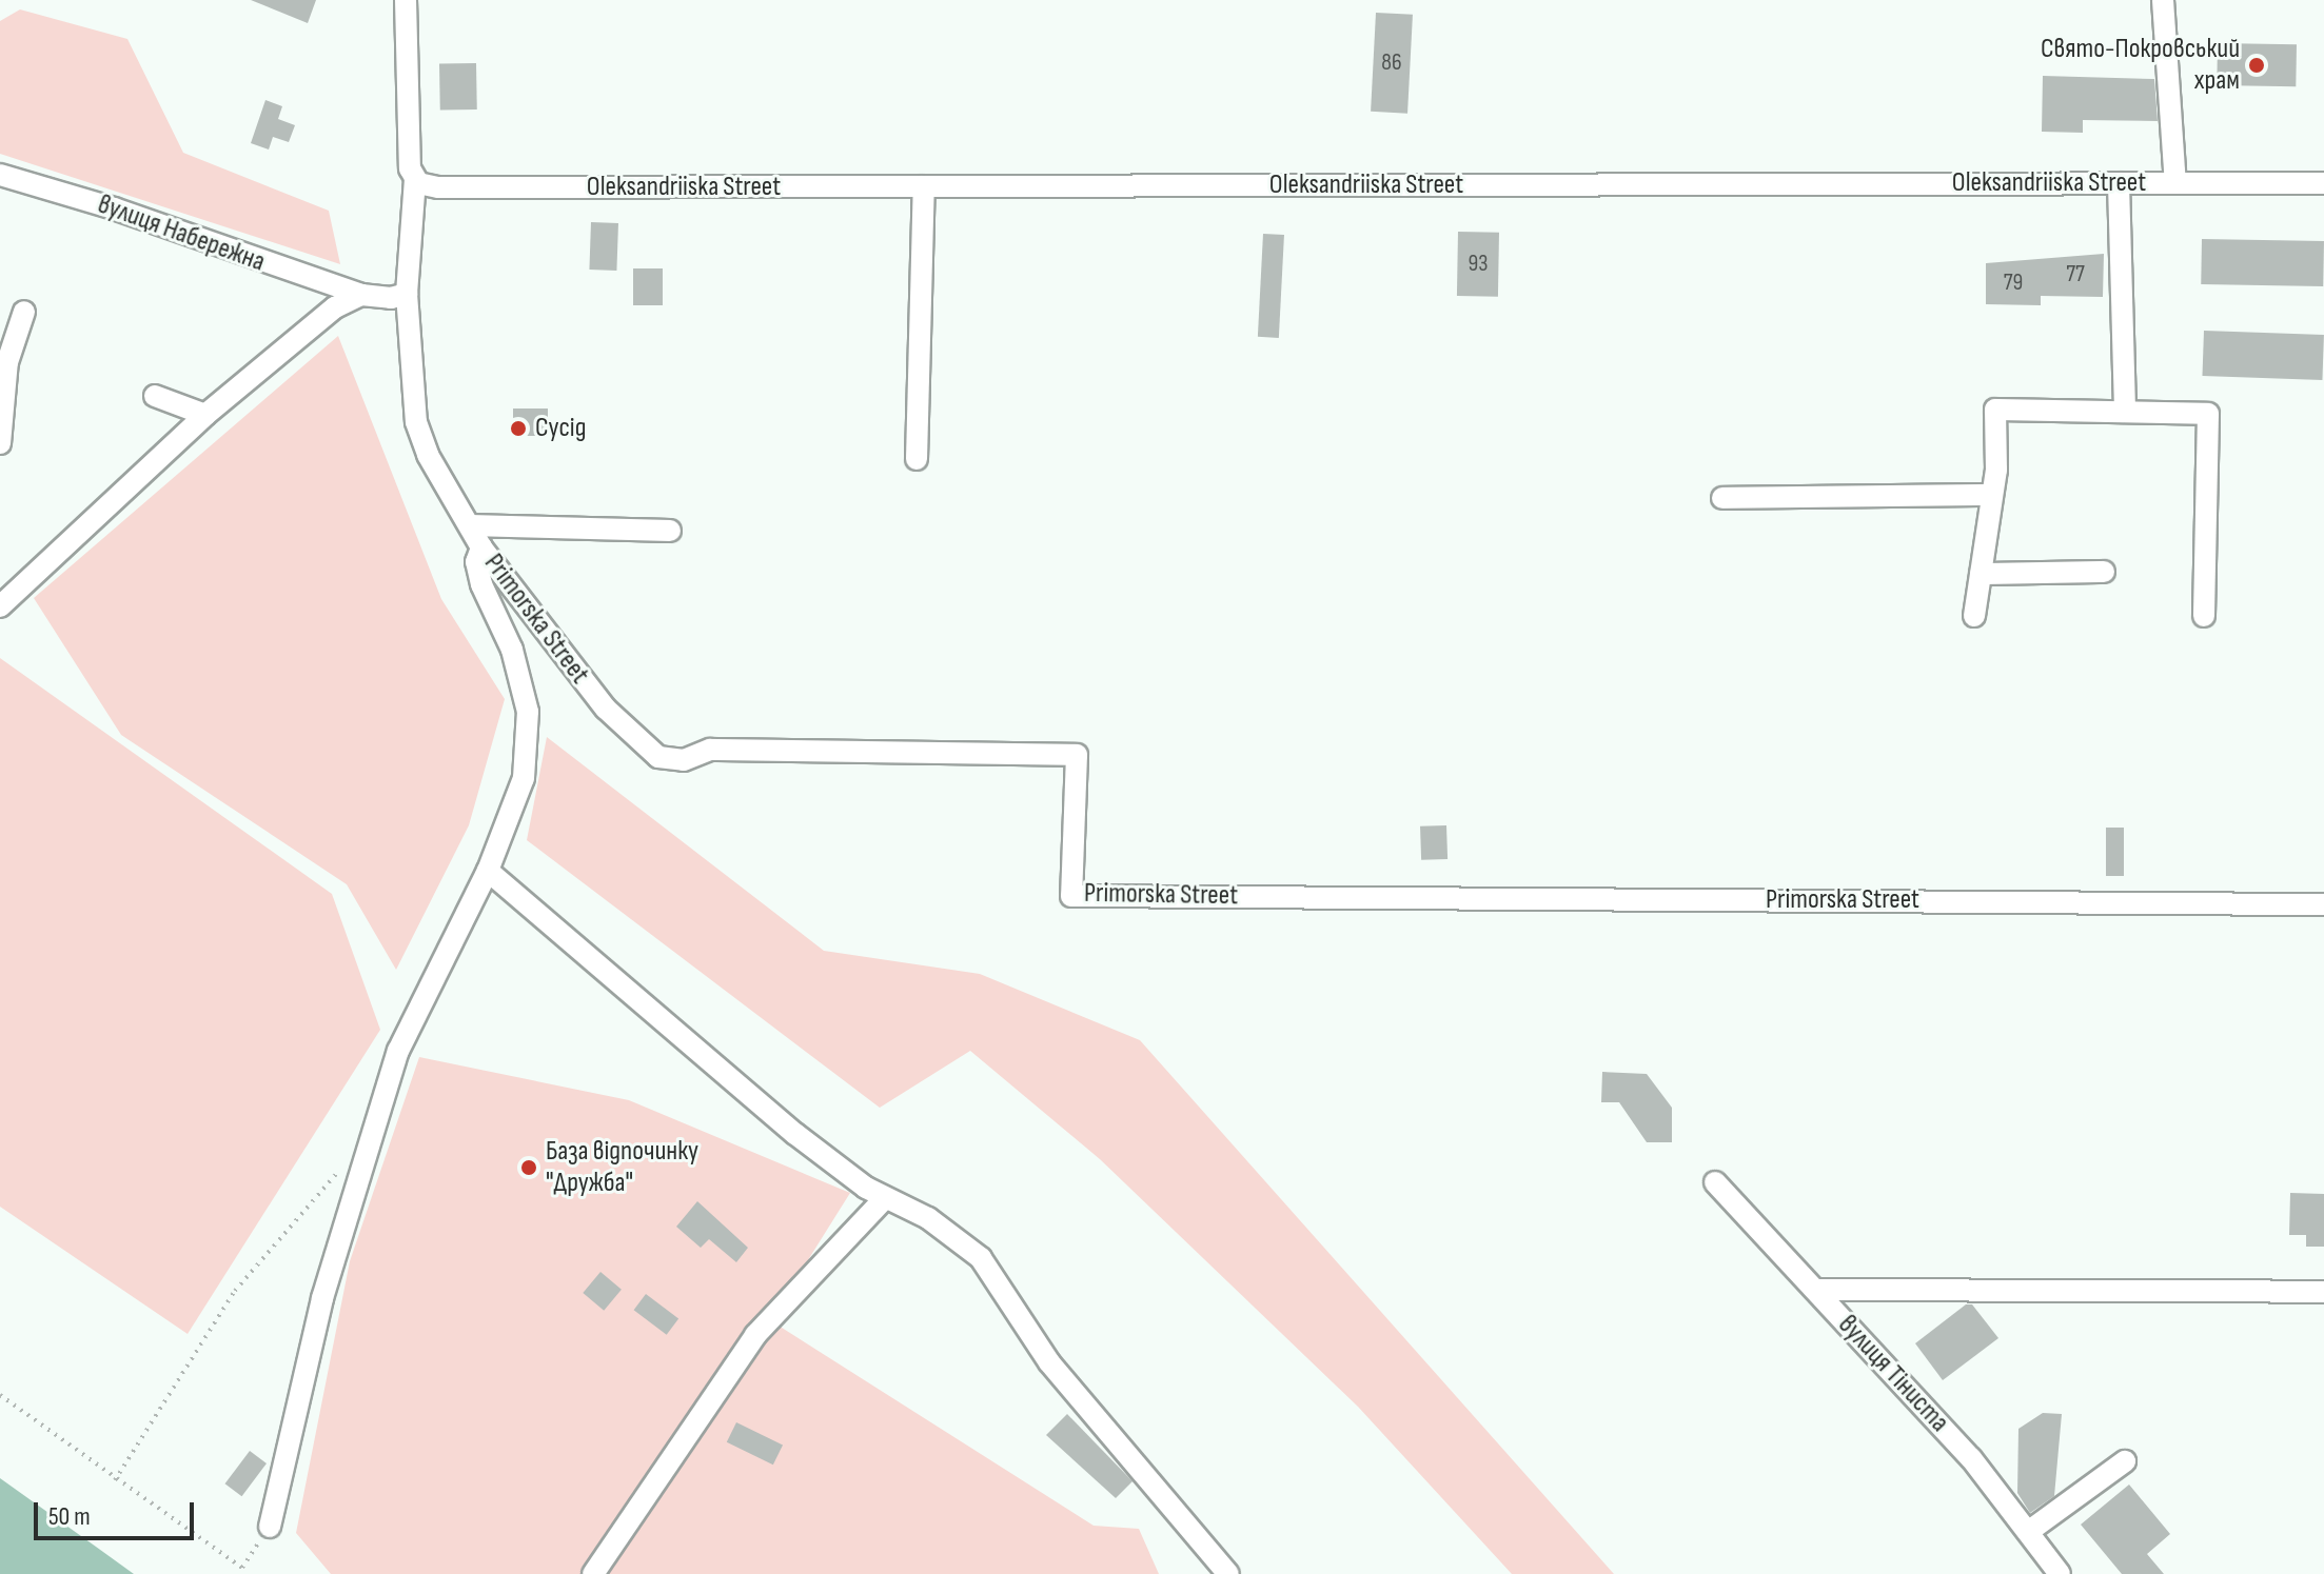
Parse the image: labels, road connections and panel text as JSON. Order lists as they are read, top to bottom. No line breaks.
{"streets":{"street":["Oleksandriiska Street","вулиця Набережна","Primorska Street","вулиця Тіниста"]},"places":["Свято-Покровський храм","Сусід","База відпочинку \"Дружба\""],"house_numbers":["86","93","77","79"],"scale_bar":"50 m"}
